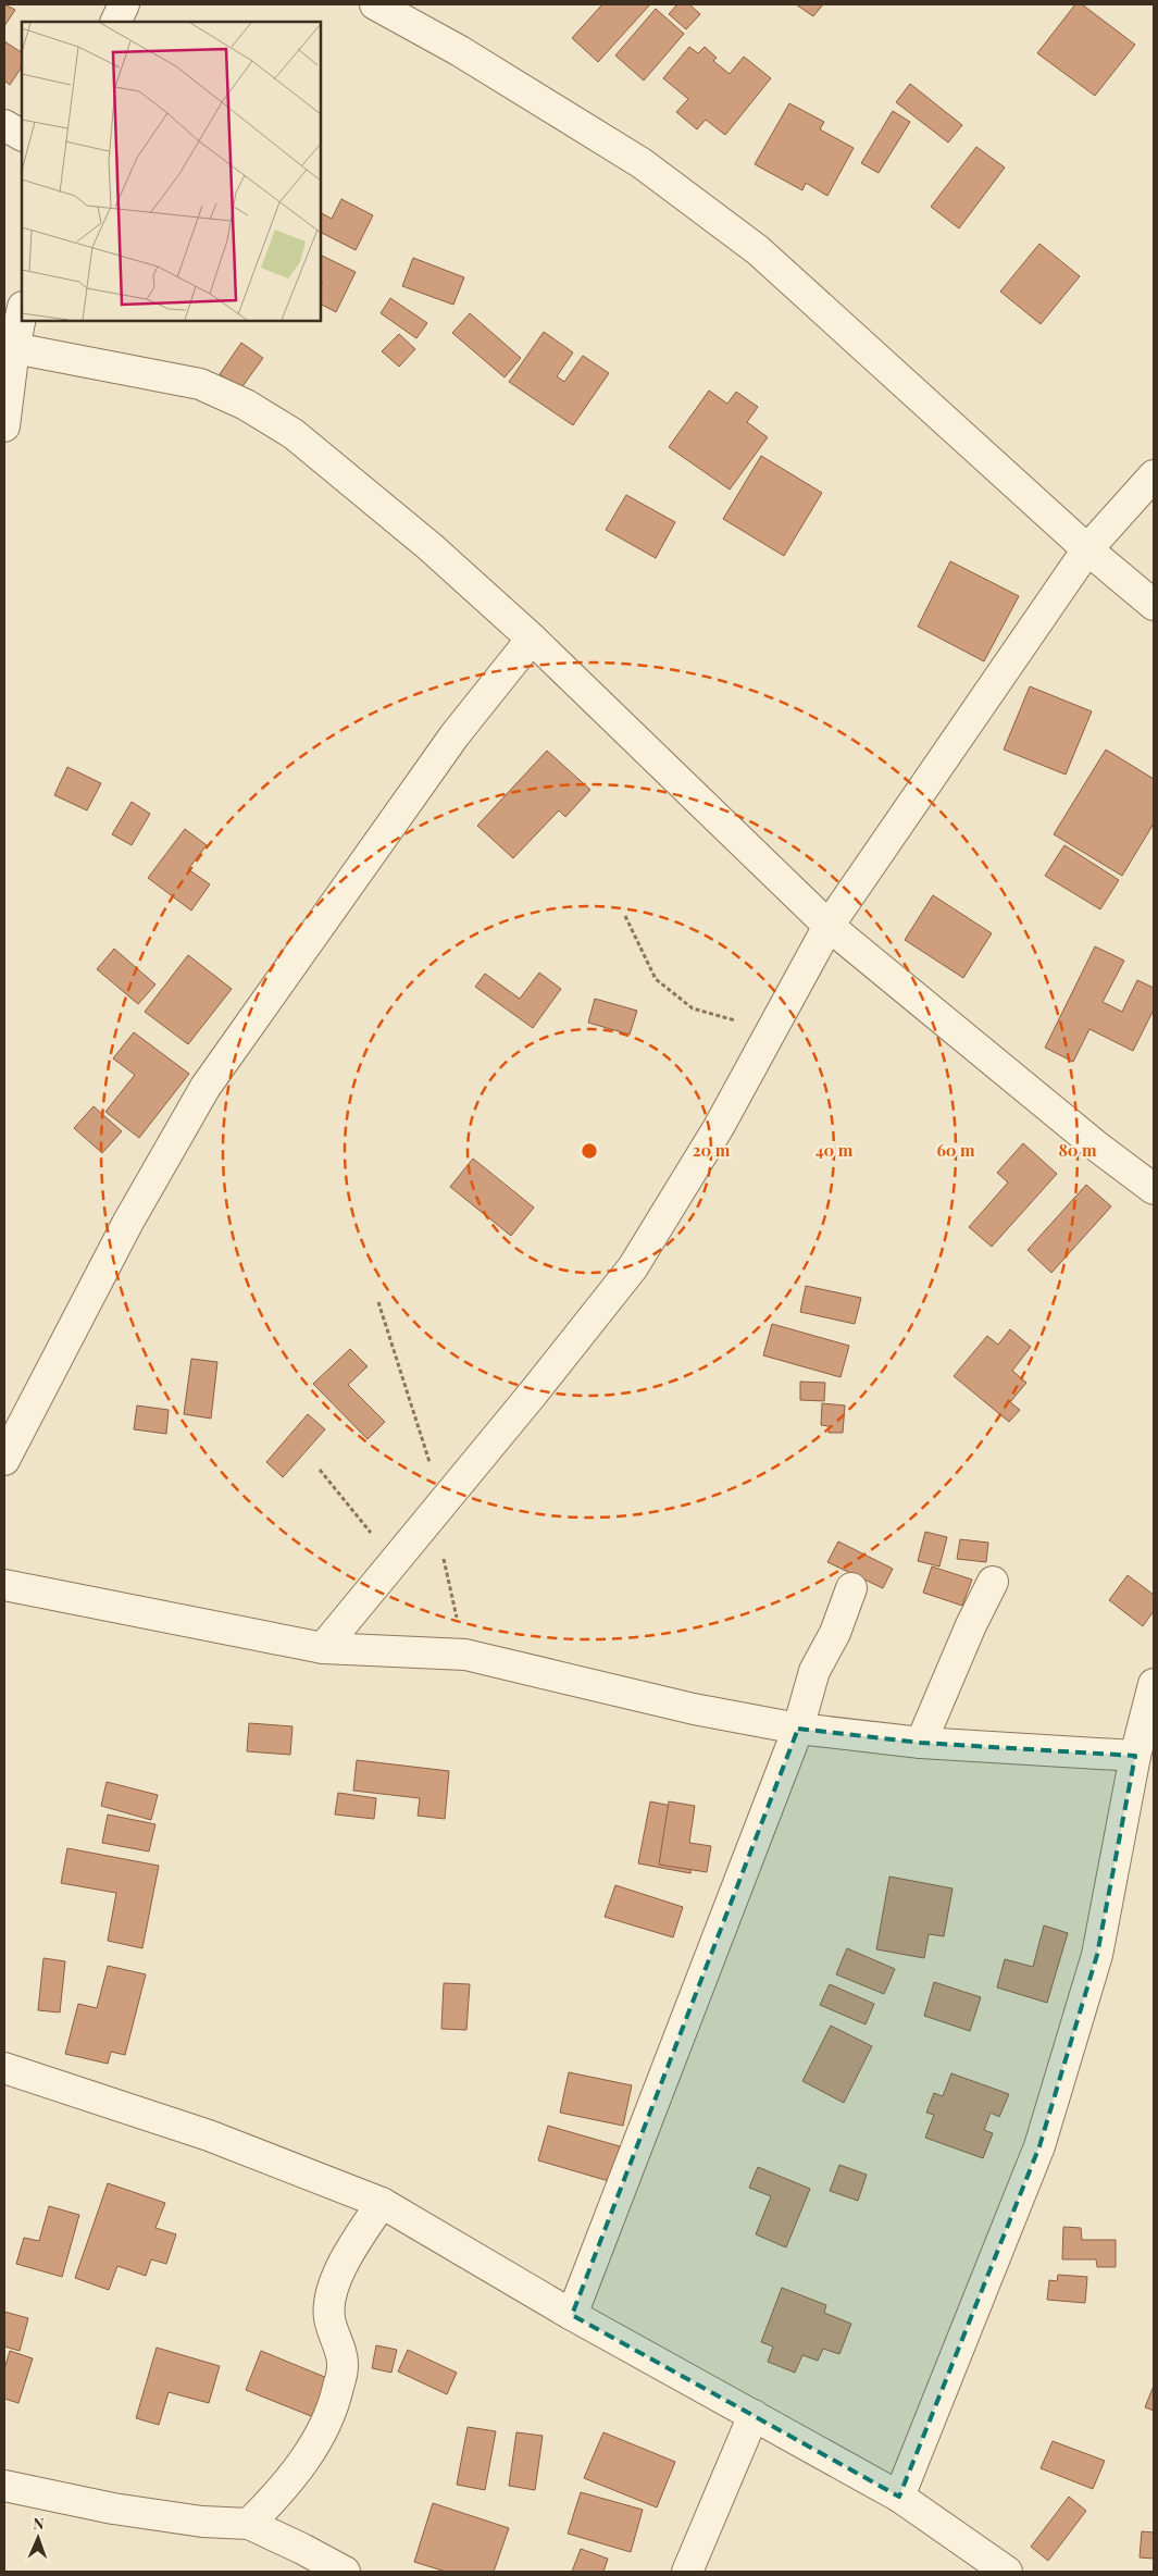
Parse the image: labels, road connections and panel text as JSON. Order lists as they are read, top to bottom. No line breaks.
{"north":"top","rings":["20 m","40 m","60 m","80 m"]}
